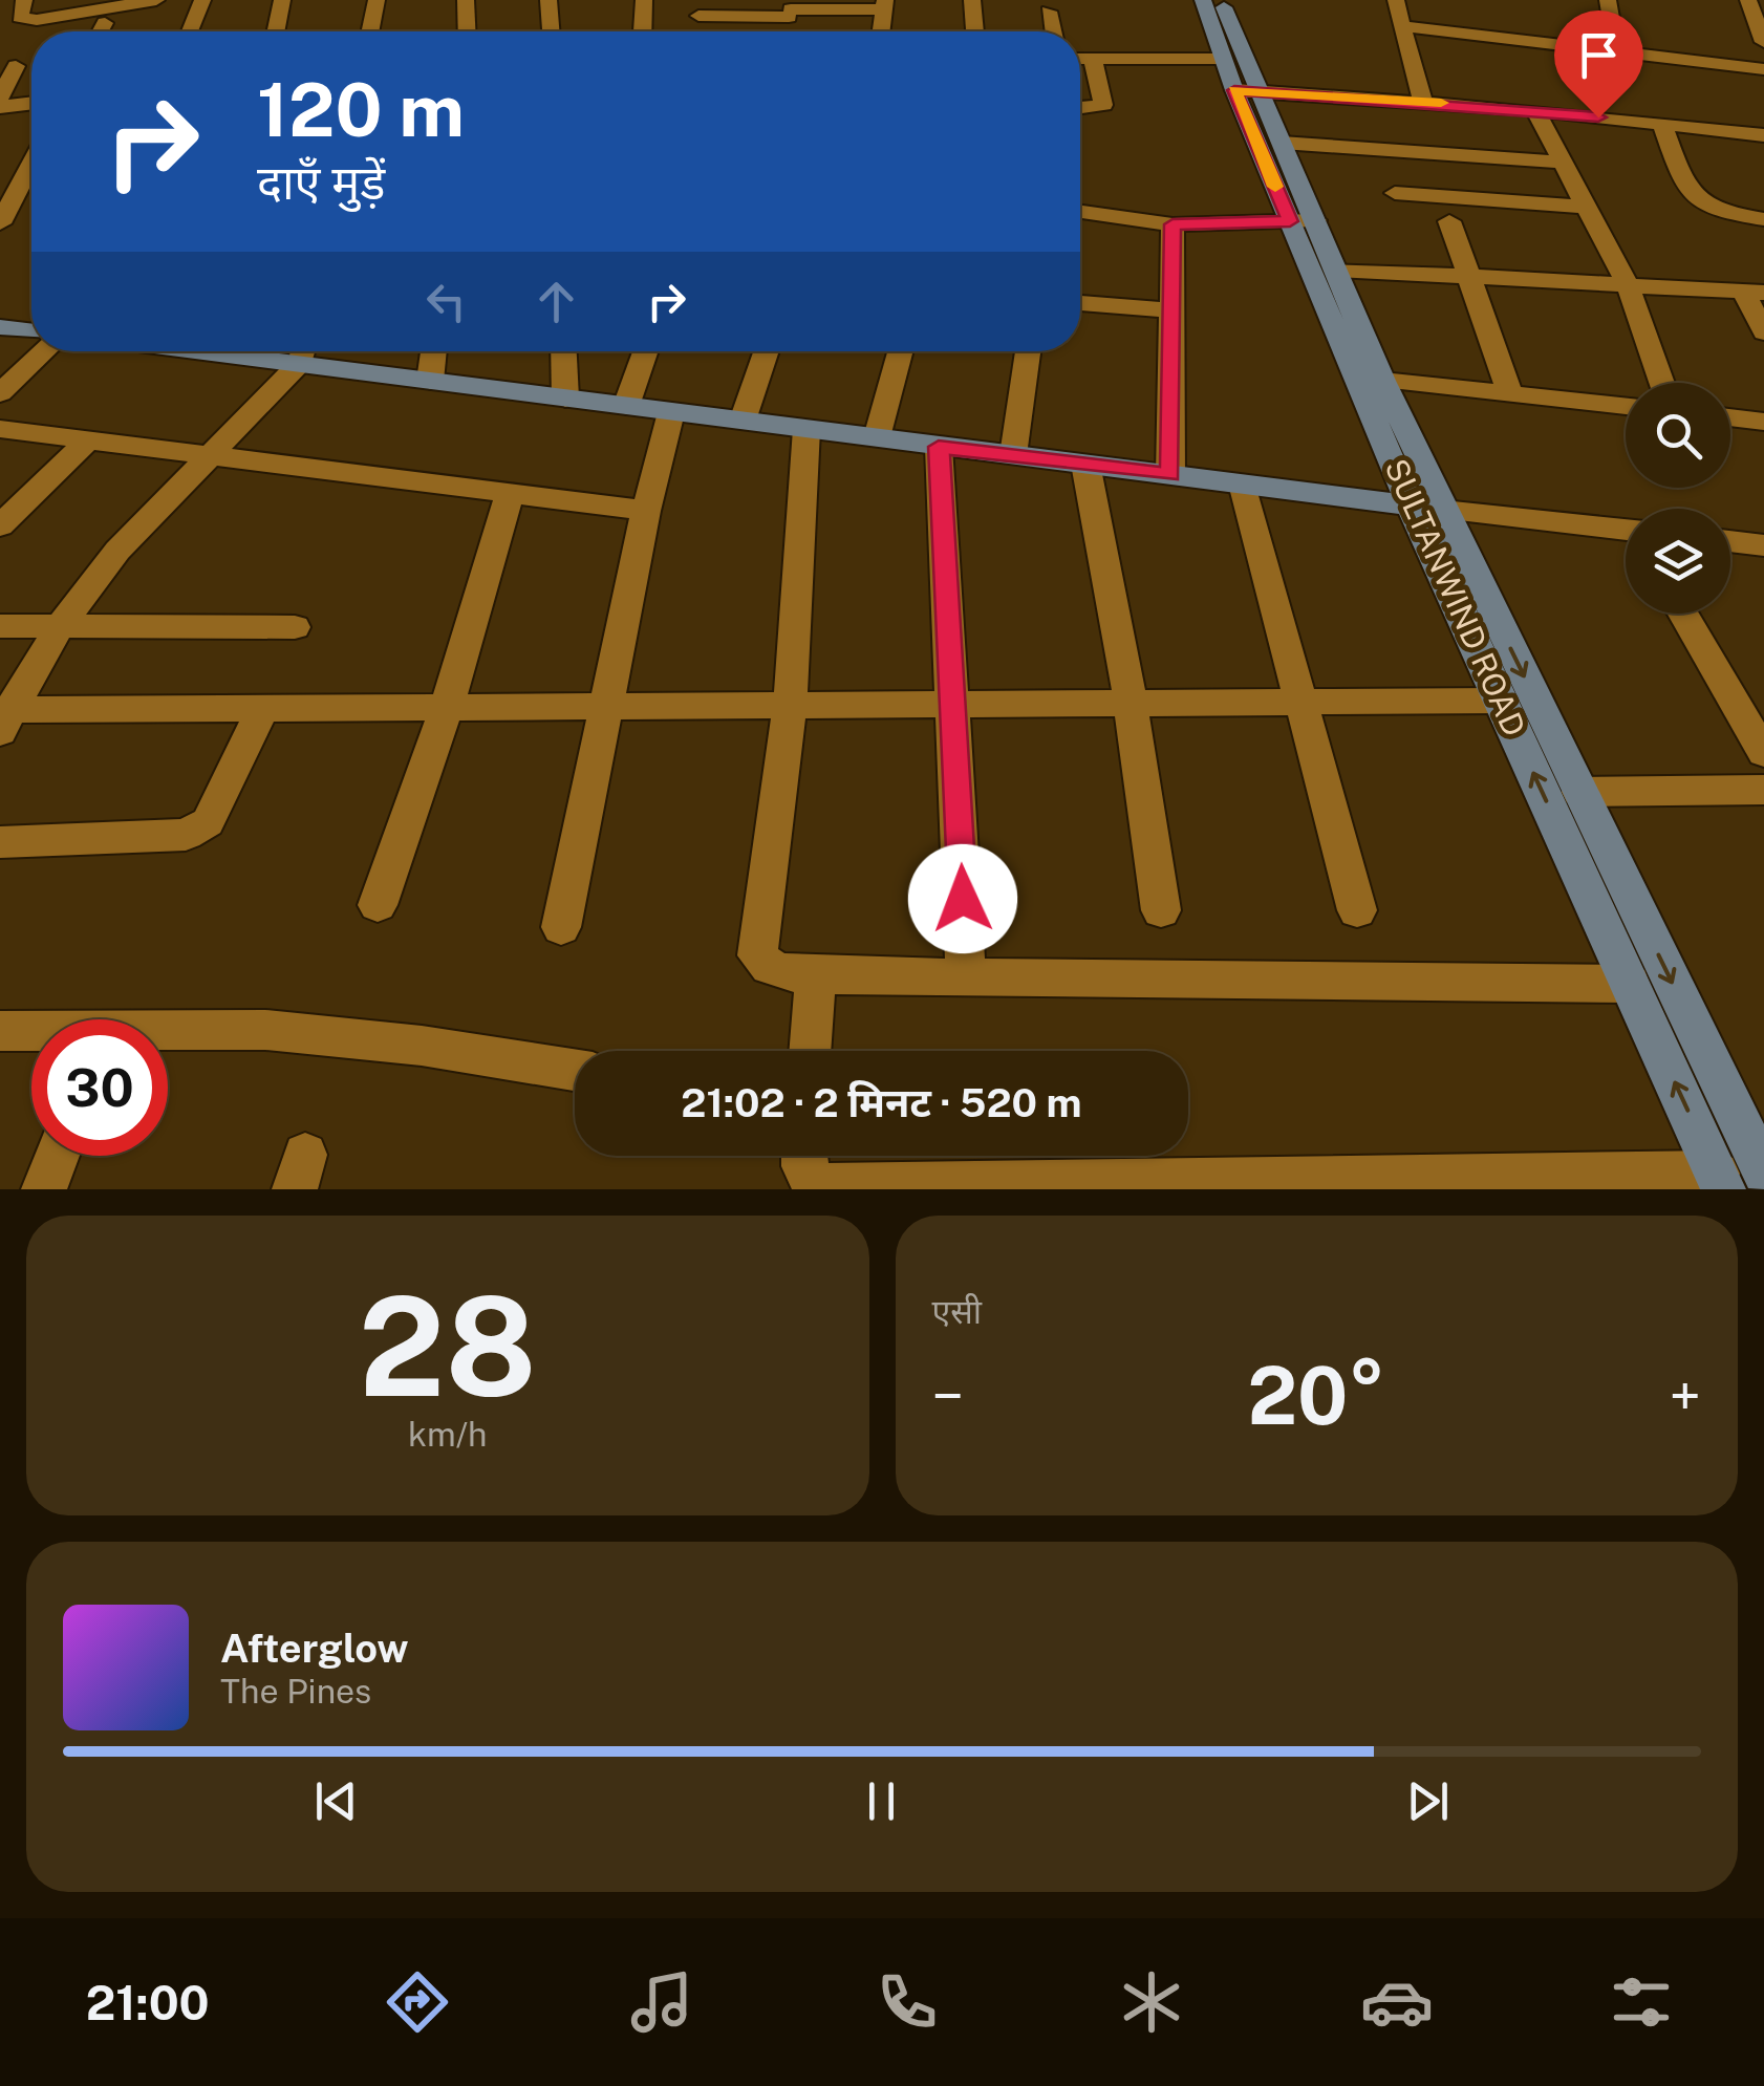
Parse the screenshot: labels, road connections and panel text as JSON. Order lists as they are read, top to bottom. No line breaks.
{"streets":{"main road":["SULTANWIND ROAD"]},"page":{"turn":["120 m","दाएँ मुड़ें"],"limit":"30","trip":"21:02 · 2 मिनट · 520 m","tile":[["28","km/h"],"एसी"],"heat":["−","20°","+"],"song":["Afterglow","The Pines"],"tabs":"21:00"}}
